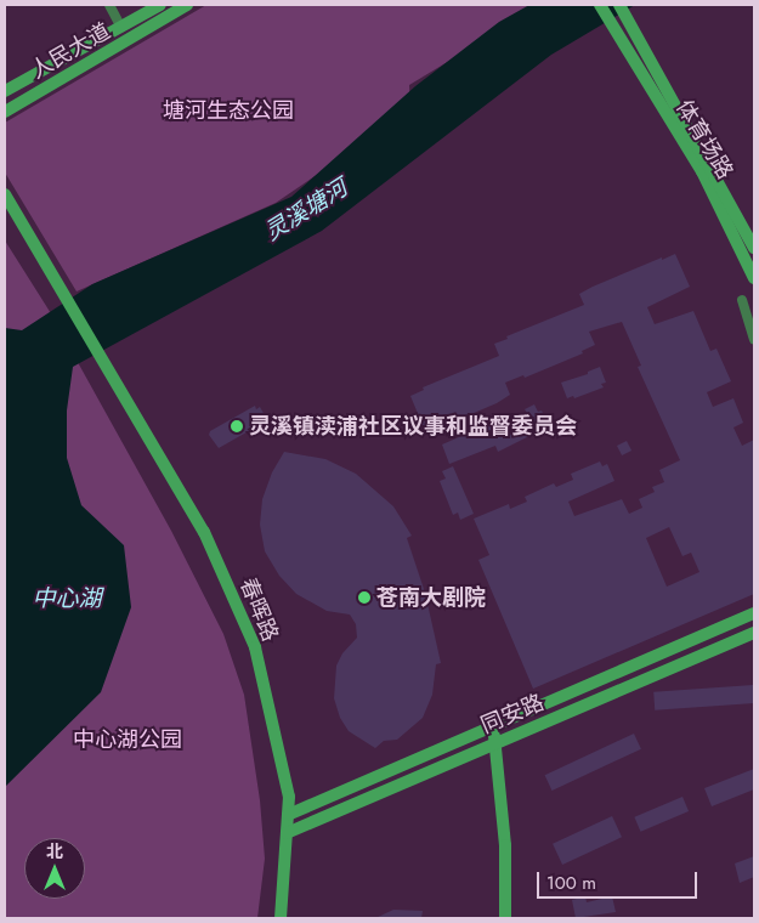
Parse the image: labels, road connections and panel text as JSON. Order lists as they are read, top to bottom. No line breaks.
{"streets":{"street":["人民大道","体育场路","春晖路","同安路"]},"crossings":[["春晖路","同安路"]],"water":["灵溪塘河","中心湖"],"parks":["塘河生态公园","中心湖公园"],"places":["灵溪镇渎浦社区议事和监督委员会","苍南大剧院"],"scale_bar":"100 m","north":"top"}
